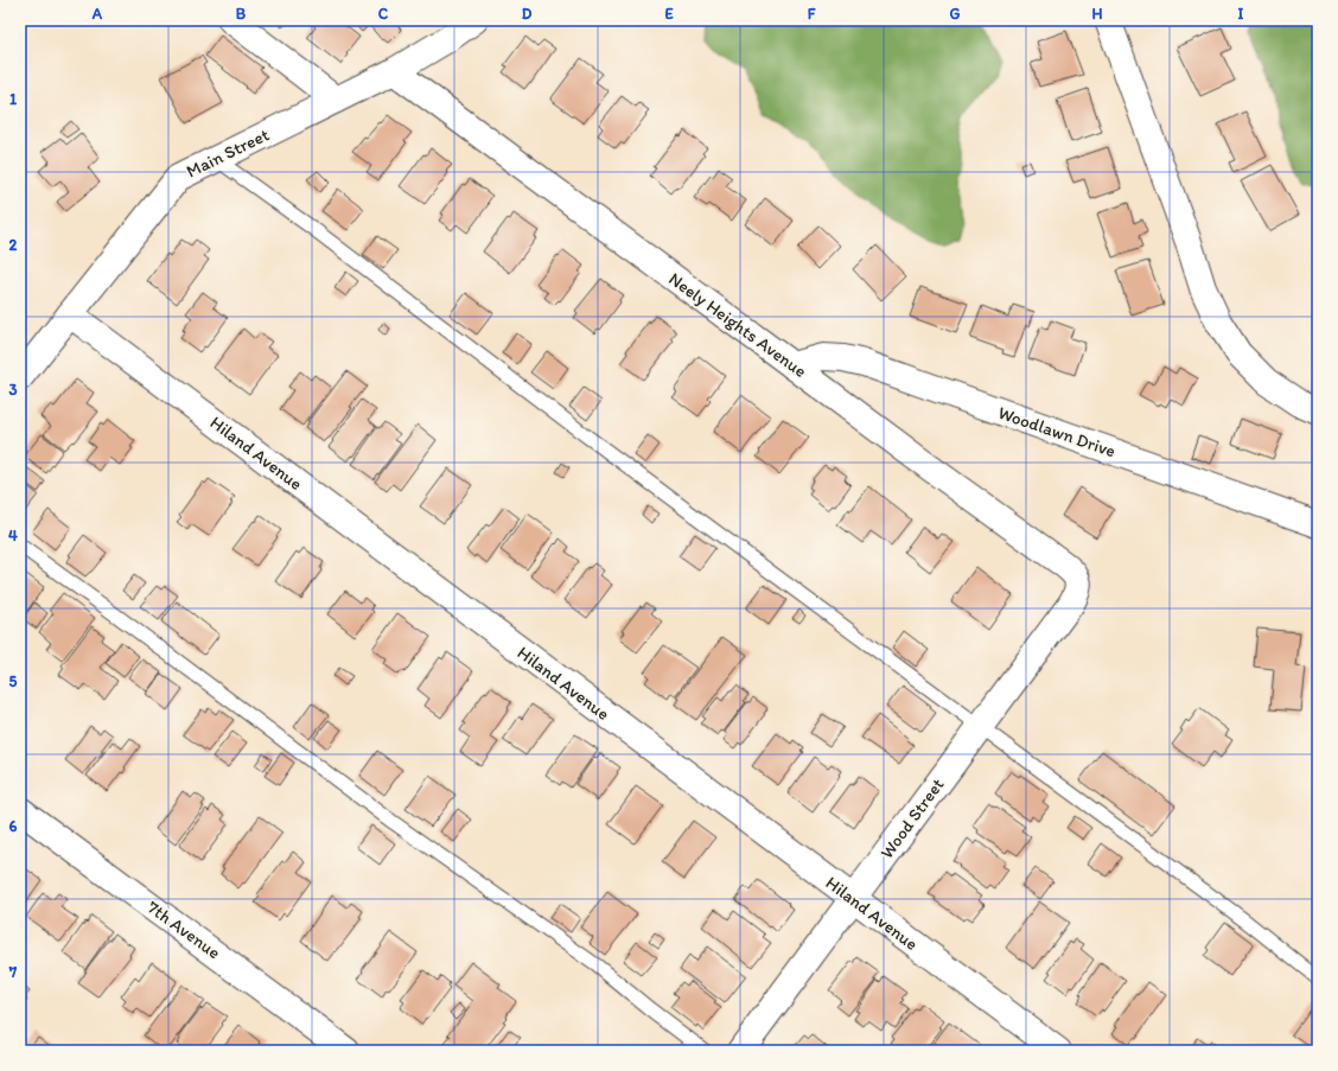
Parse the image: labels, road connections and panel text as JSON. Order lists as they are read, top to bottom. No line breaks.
{"streets":{"street":["Main Street","Neely Heights Avenue","Woodlawn Drive","Hiland Avenue","Wood Street","7th Avenue"]},"crossings":[["Main Street","Neely Heights Avenue"],["Main Street","Hiland Avenue"],["Neely Heights Avenue","Woodlawn Drive"],["Neely Heights Avenue","Wood Street"],["Hiland Avenue","Wood Street"]],"grid":{"columns":["A","B","C","D","E","F","G","H","I"],"rows":["1","2","3","4","5","6","7"]}}
